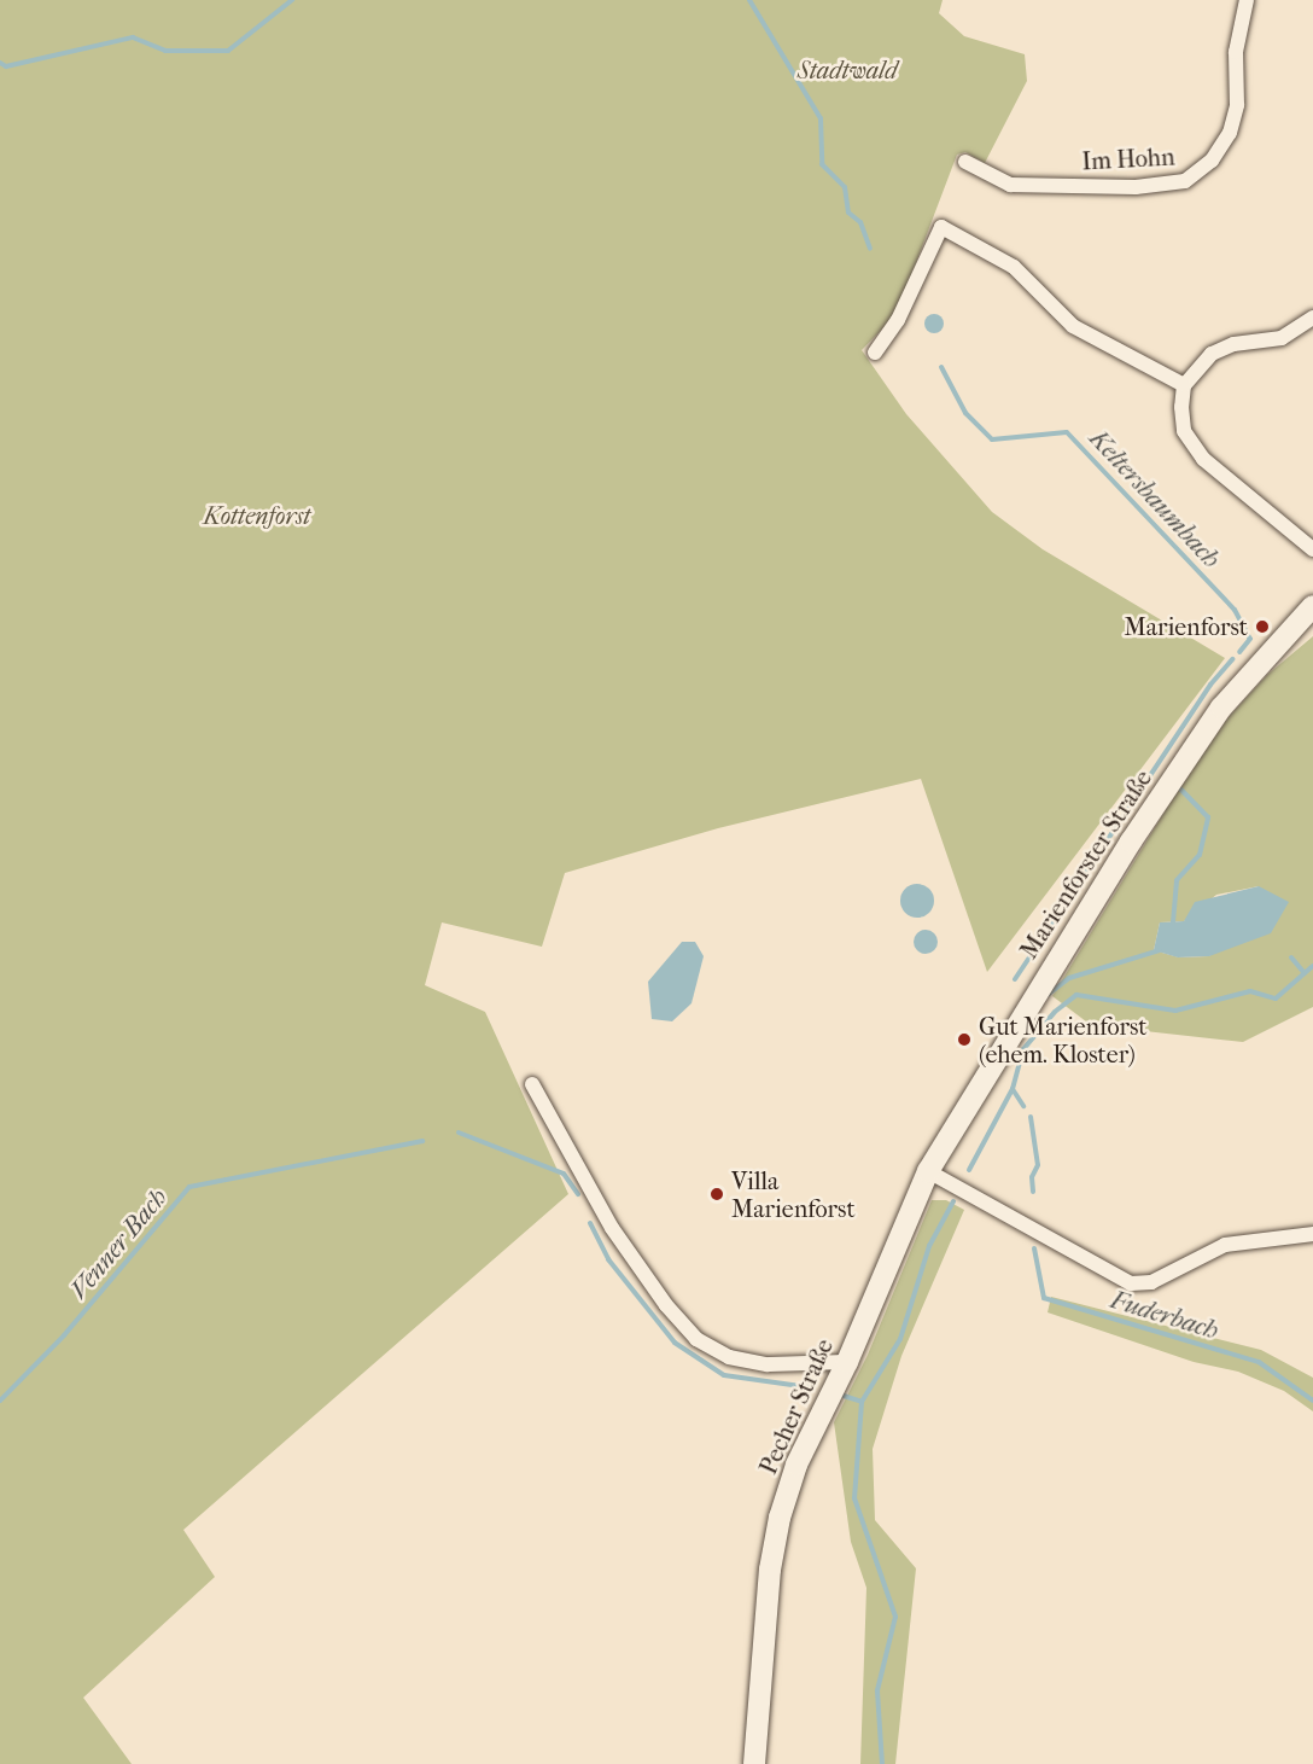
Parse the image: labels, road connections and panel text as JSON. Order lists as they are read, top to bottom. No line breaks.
{"streets":{"main road":["Marienforster Straße","Pecher Straße"],"street":["Im Hohn"]},"crossings":[["Marienforster Straße","Pecher Straße"]],"water":["Keltersbaumbach","Venner Bach","Fuderbach"],"parks":["Stadtwald","Kottenforst"],"places":["Marienforst","Gut Marienforst (ehem. Kloster)","Villa Marienforst"]}
